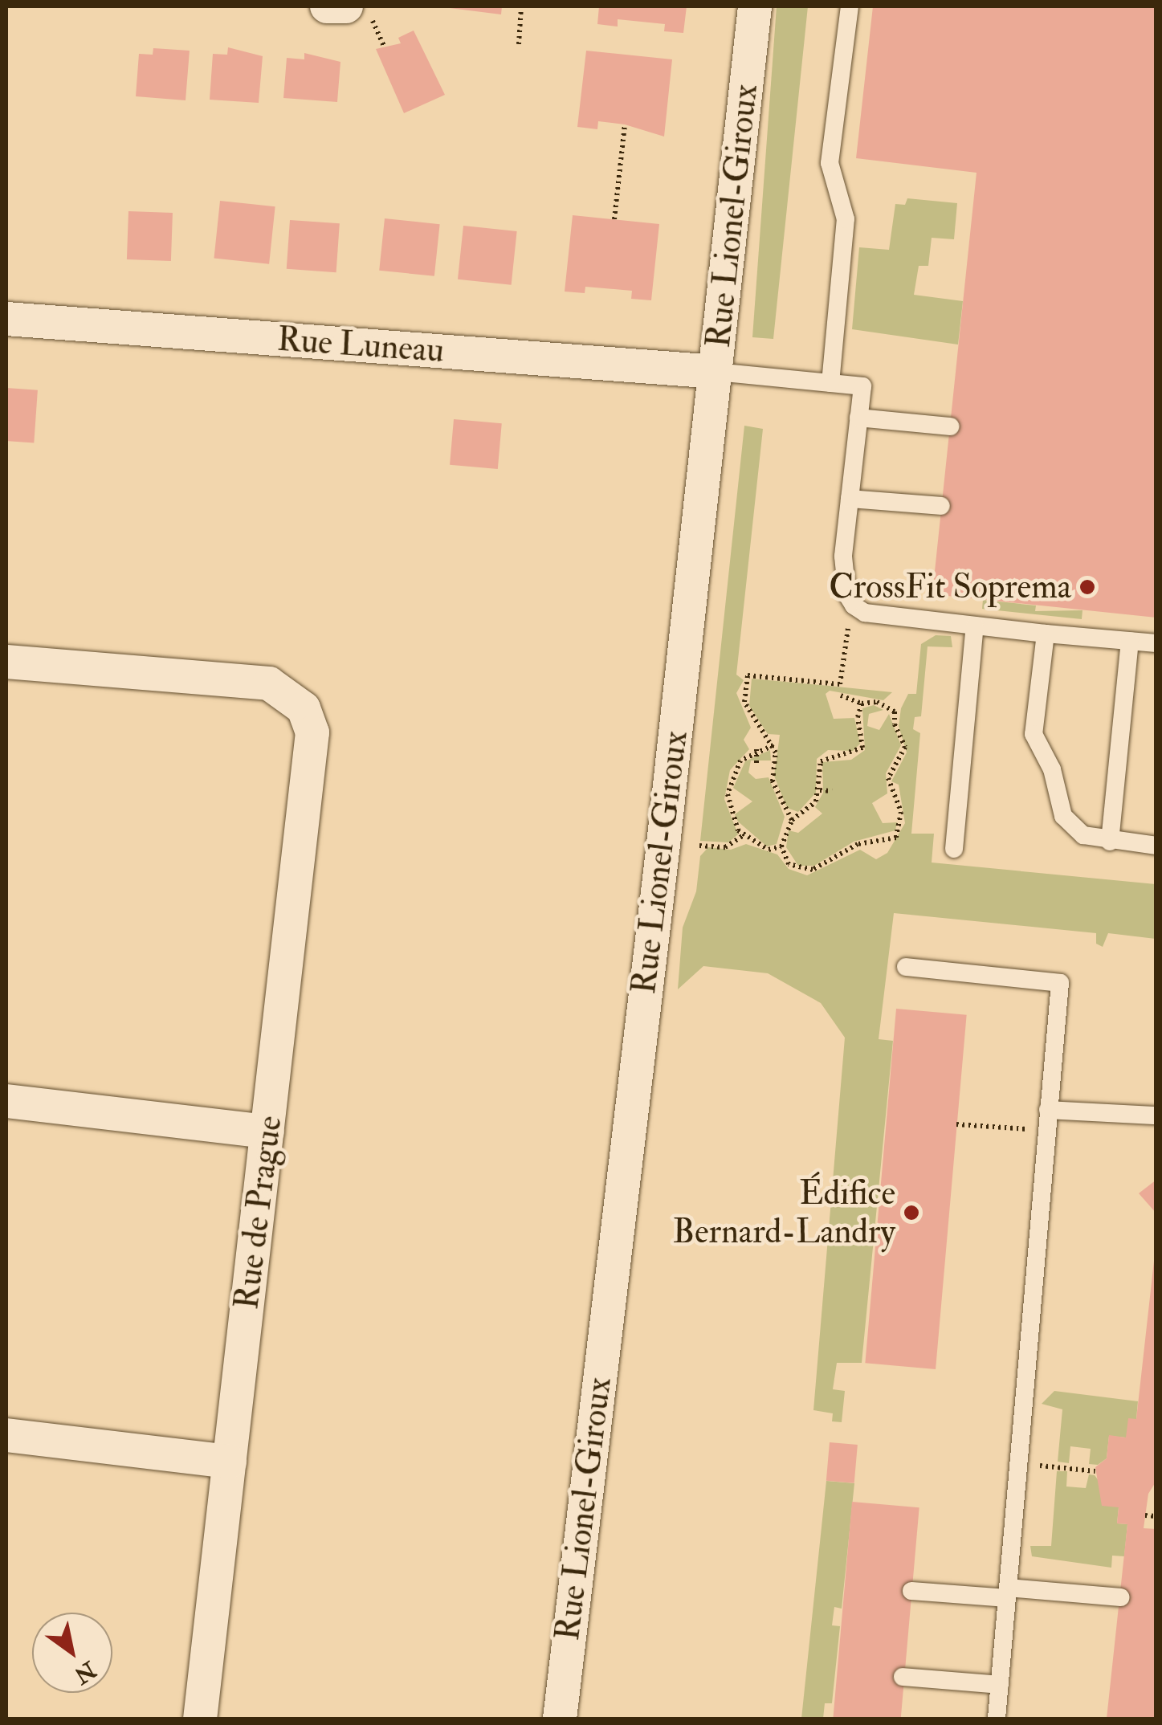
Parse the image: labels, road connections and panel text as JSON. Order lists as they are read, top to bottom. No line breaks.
{"streets":{"street":["Rue Lionel-Giroux","Rue Luneau","Rue de Prague"]},"crossings":[["Rue Lionel-Giroux","Rue Luneau"]],"places":["CrossFit Soprema","Édifice Bernard-Landry"],"north":"bottom right"}
